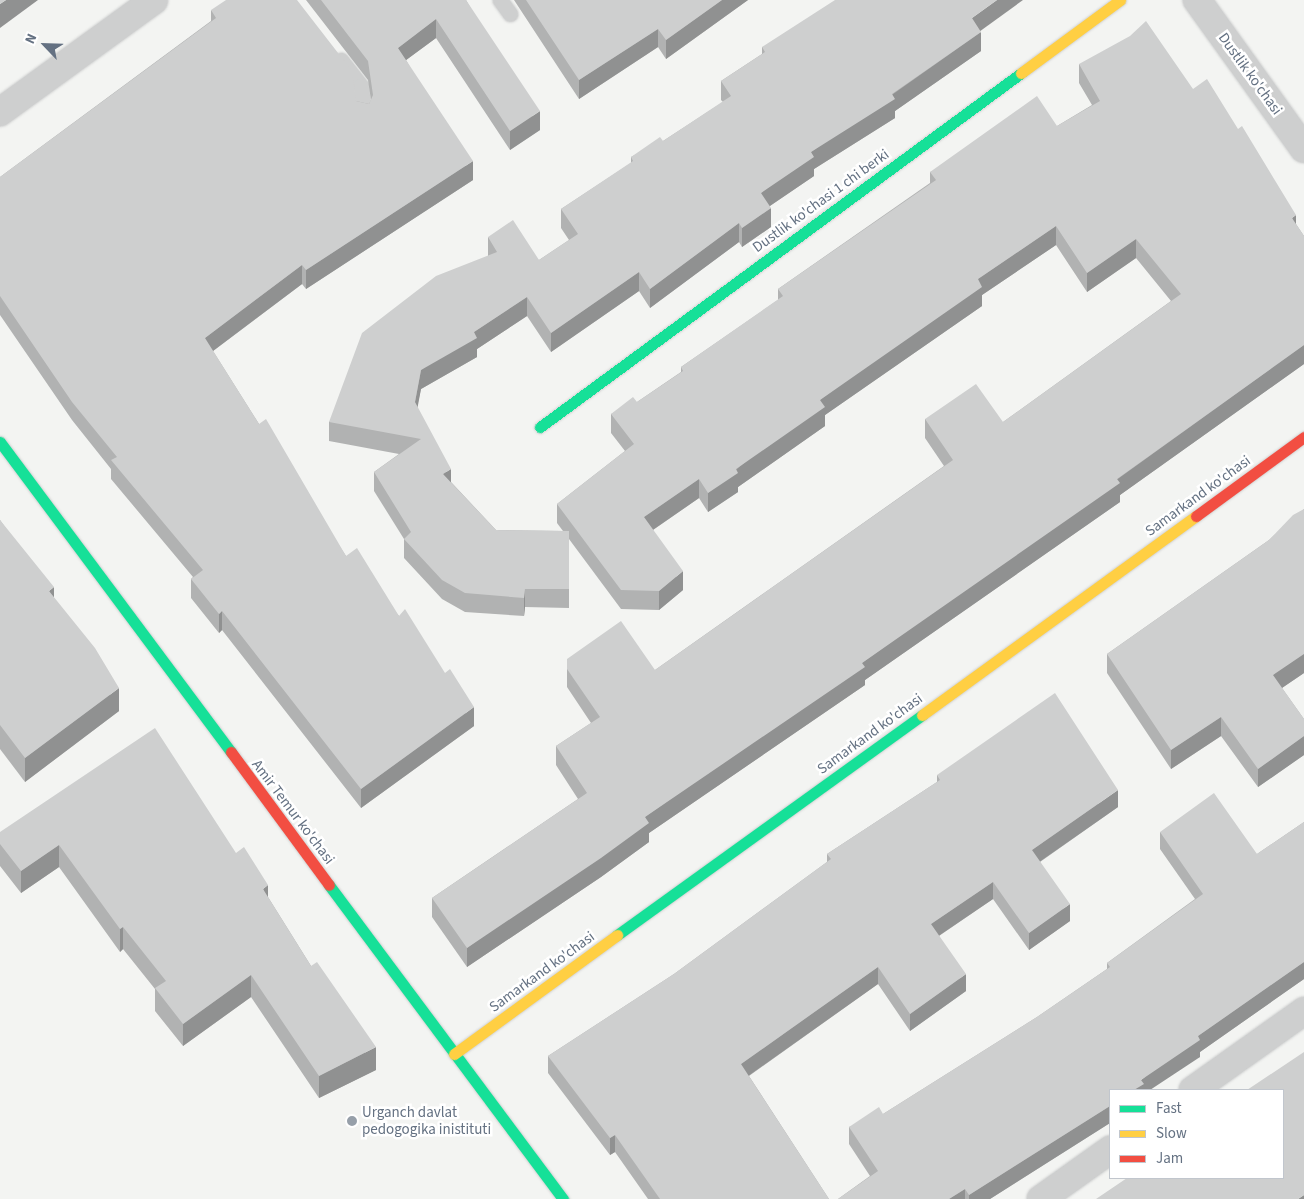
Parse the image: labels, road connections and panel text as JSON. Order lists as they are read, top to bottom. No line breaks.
{"streets":{"street":["Dustlik ko'chasi","Dustlik ko'chasi 1 chi berki","Samarkand ko'chasi","Amir Temur ko'chasi"]},"crossings":[["Samarkand ko'chasi","Amir Temur ko'chasi"]],"places":["Urganch davlat pedogogika inistituti"],"legend":["Fast","Slow","Jam"],"north":"top left"}
